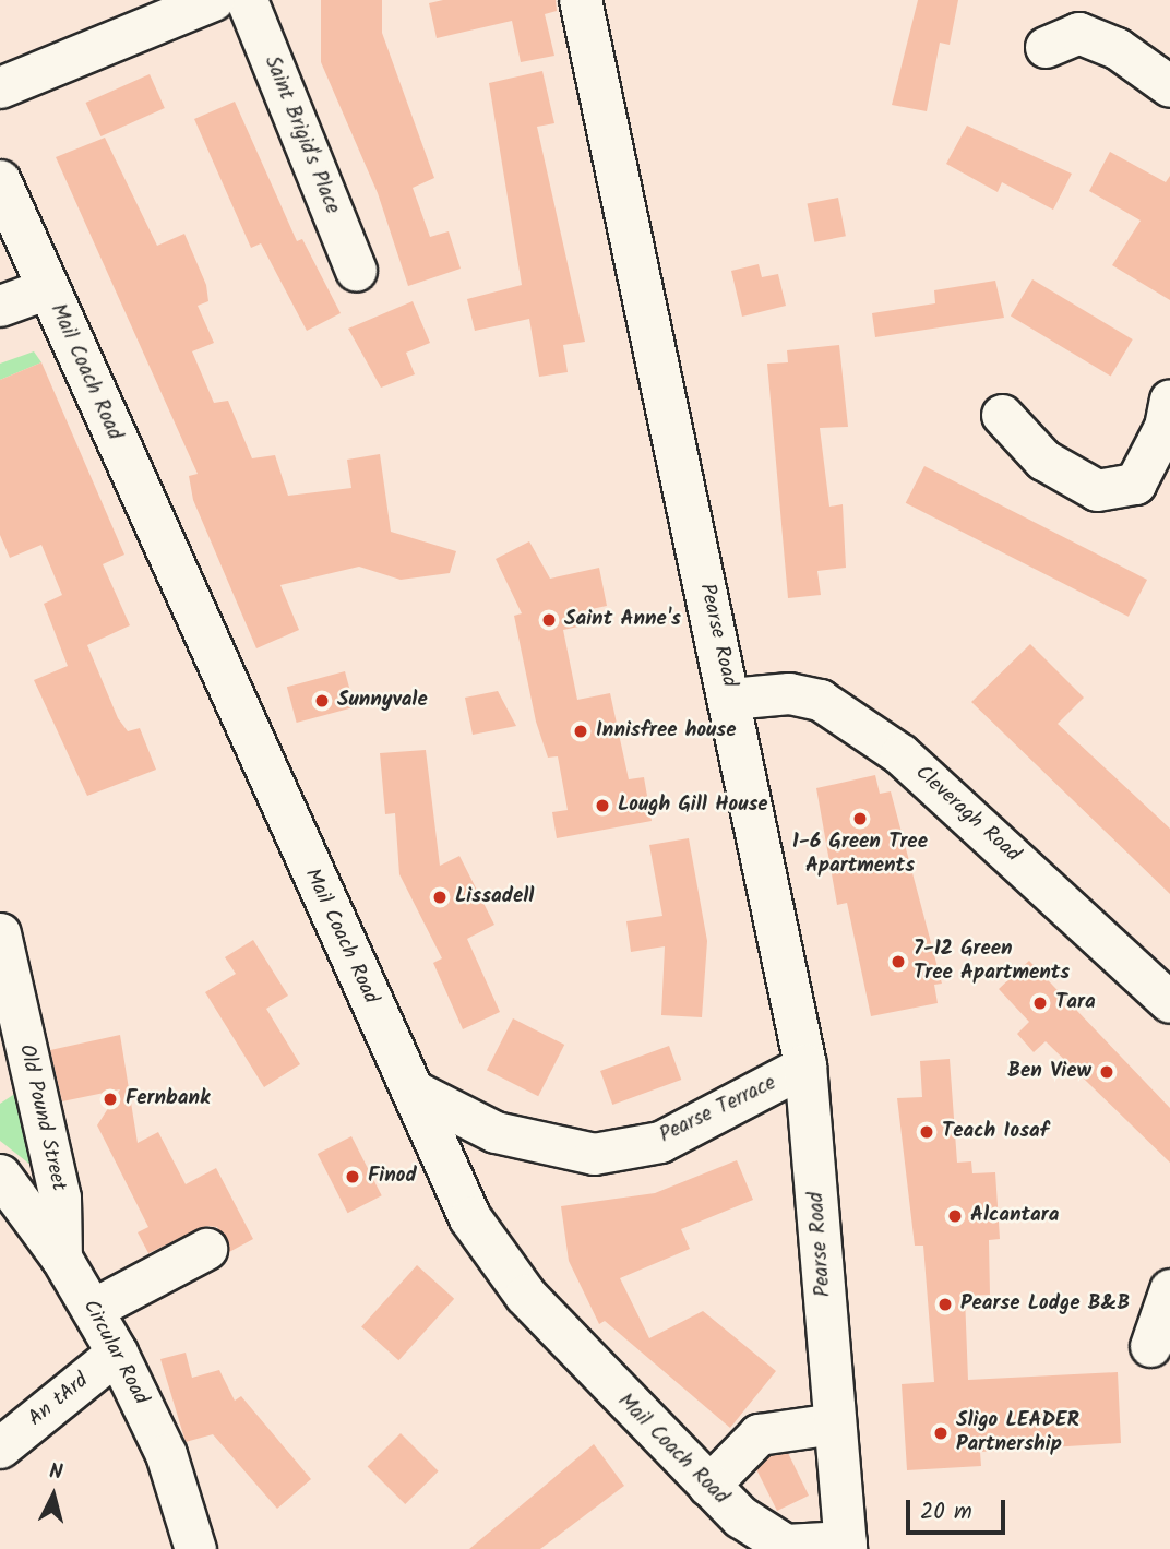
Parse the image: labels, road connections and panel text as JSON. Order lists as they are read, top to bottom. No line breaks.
{"streets":{"main road":["Mail Coach Road","Pearse Road"],"street":["Saint Brigid's Place","Cleveragh Road","Pearse Terrace","Old Pound Street","Circular Road","An tArd"]},"crossings":[["Mail Coach Road","Pearse Road"],["Mail Coach Road","Pearse Terrace"],["Pearse Road","Cleveragh Road"],["Pearse Road","Pearse Terrace"],["Old Pound Street","Circular Road"],["Circular Road","An tArd"]],"places":["Saint Anne's","Sunnyvale","Innisfree house","Lough Gill House","1-6 Green Tree Apartments","Lissadell","7-12 Green Tree Apartments","Tara","Ben View","Fernbank","Teach Iosaf","Finod","Alcantara","Pearse Lodge B&B","Sligo LEADER Partnership"],"scale_bar":"20 m","north":"top"}
